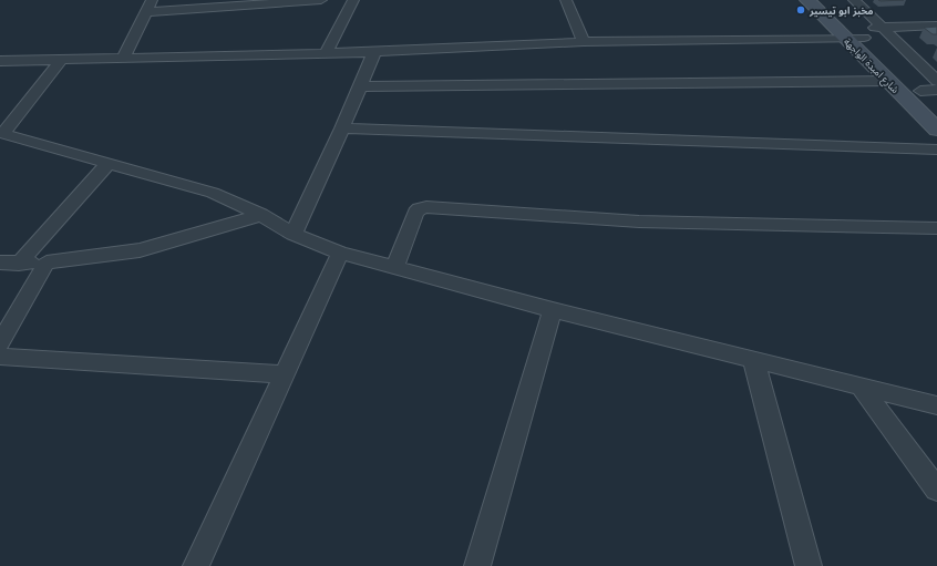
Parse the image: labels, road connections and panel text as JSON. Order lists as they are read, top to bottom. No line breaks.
{"streets":{"main road":["شارع امبدة الواجهة"]},"places":["مخبز ابو تيسير"]}
